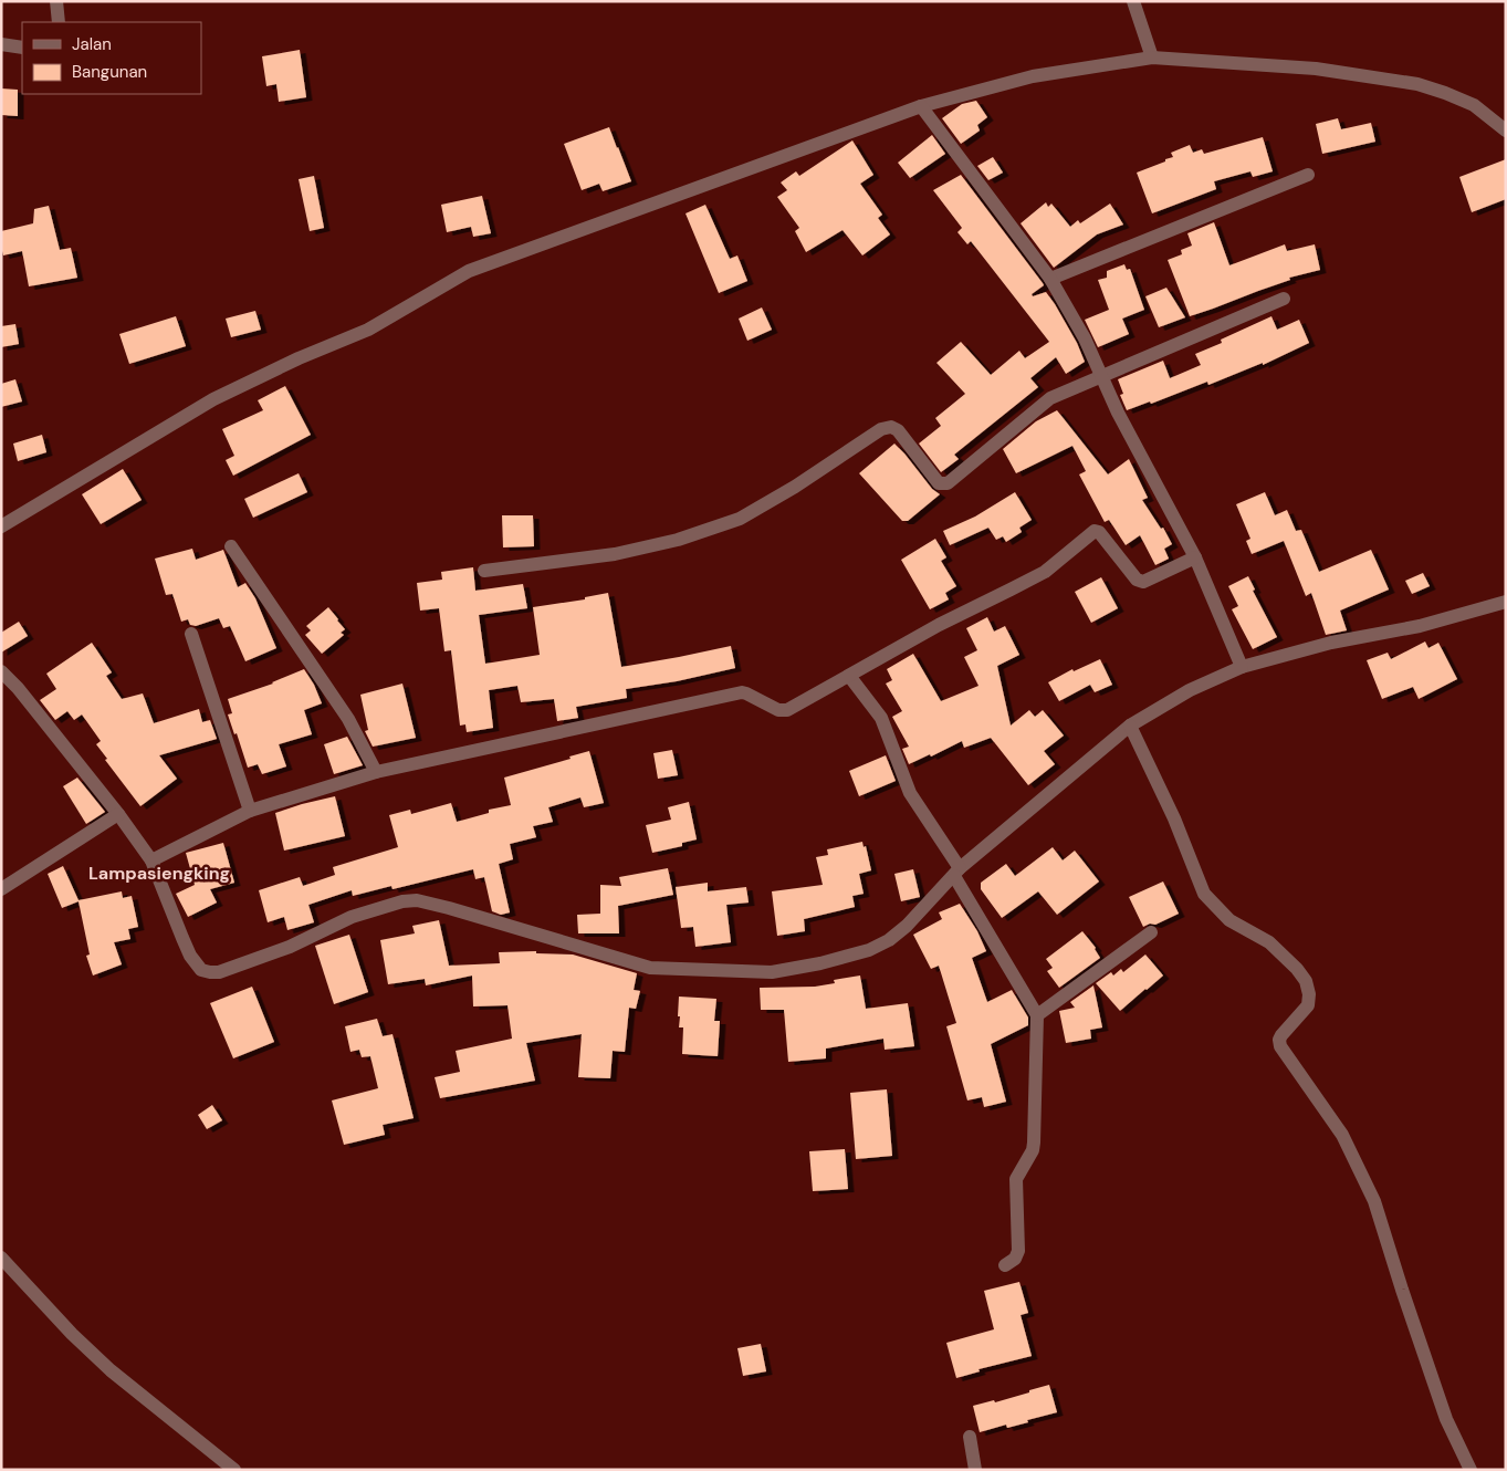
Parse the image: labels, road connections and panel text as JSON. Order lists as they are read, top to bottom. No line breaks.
{"districts":["Lampasiengking"],"legend":["Jalan","Bangunan"]}
